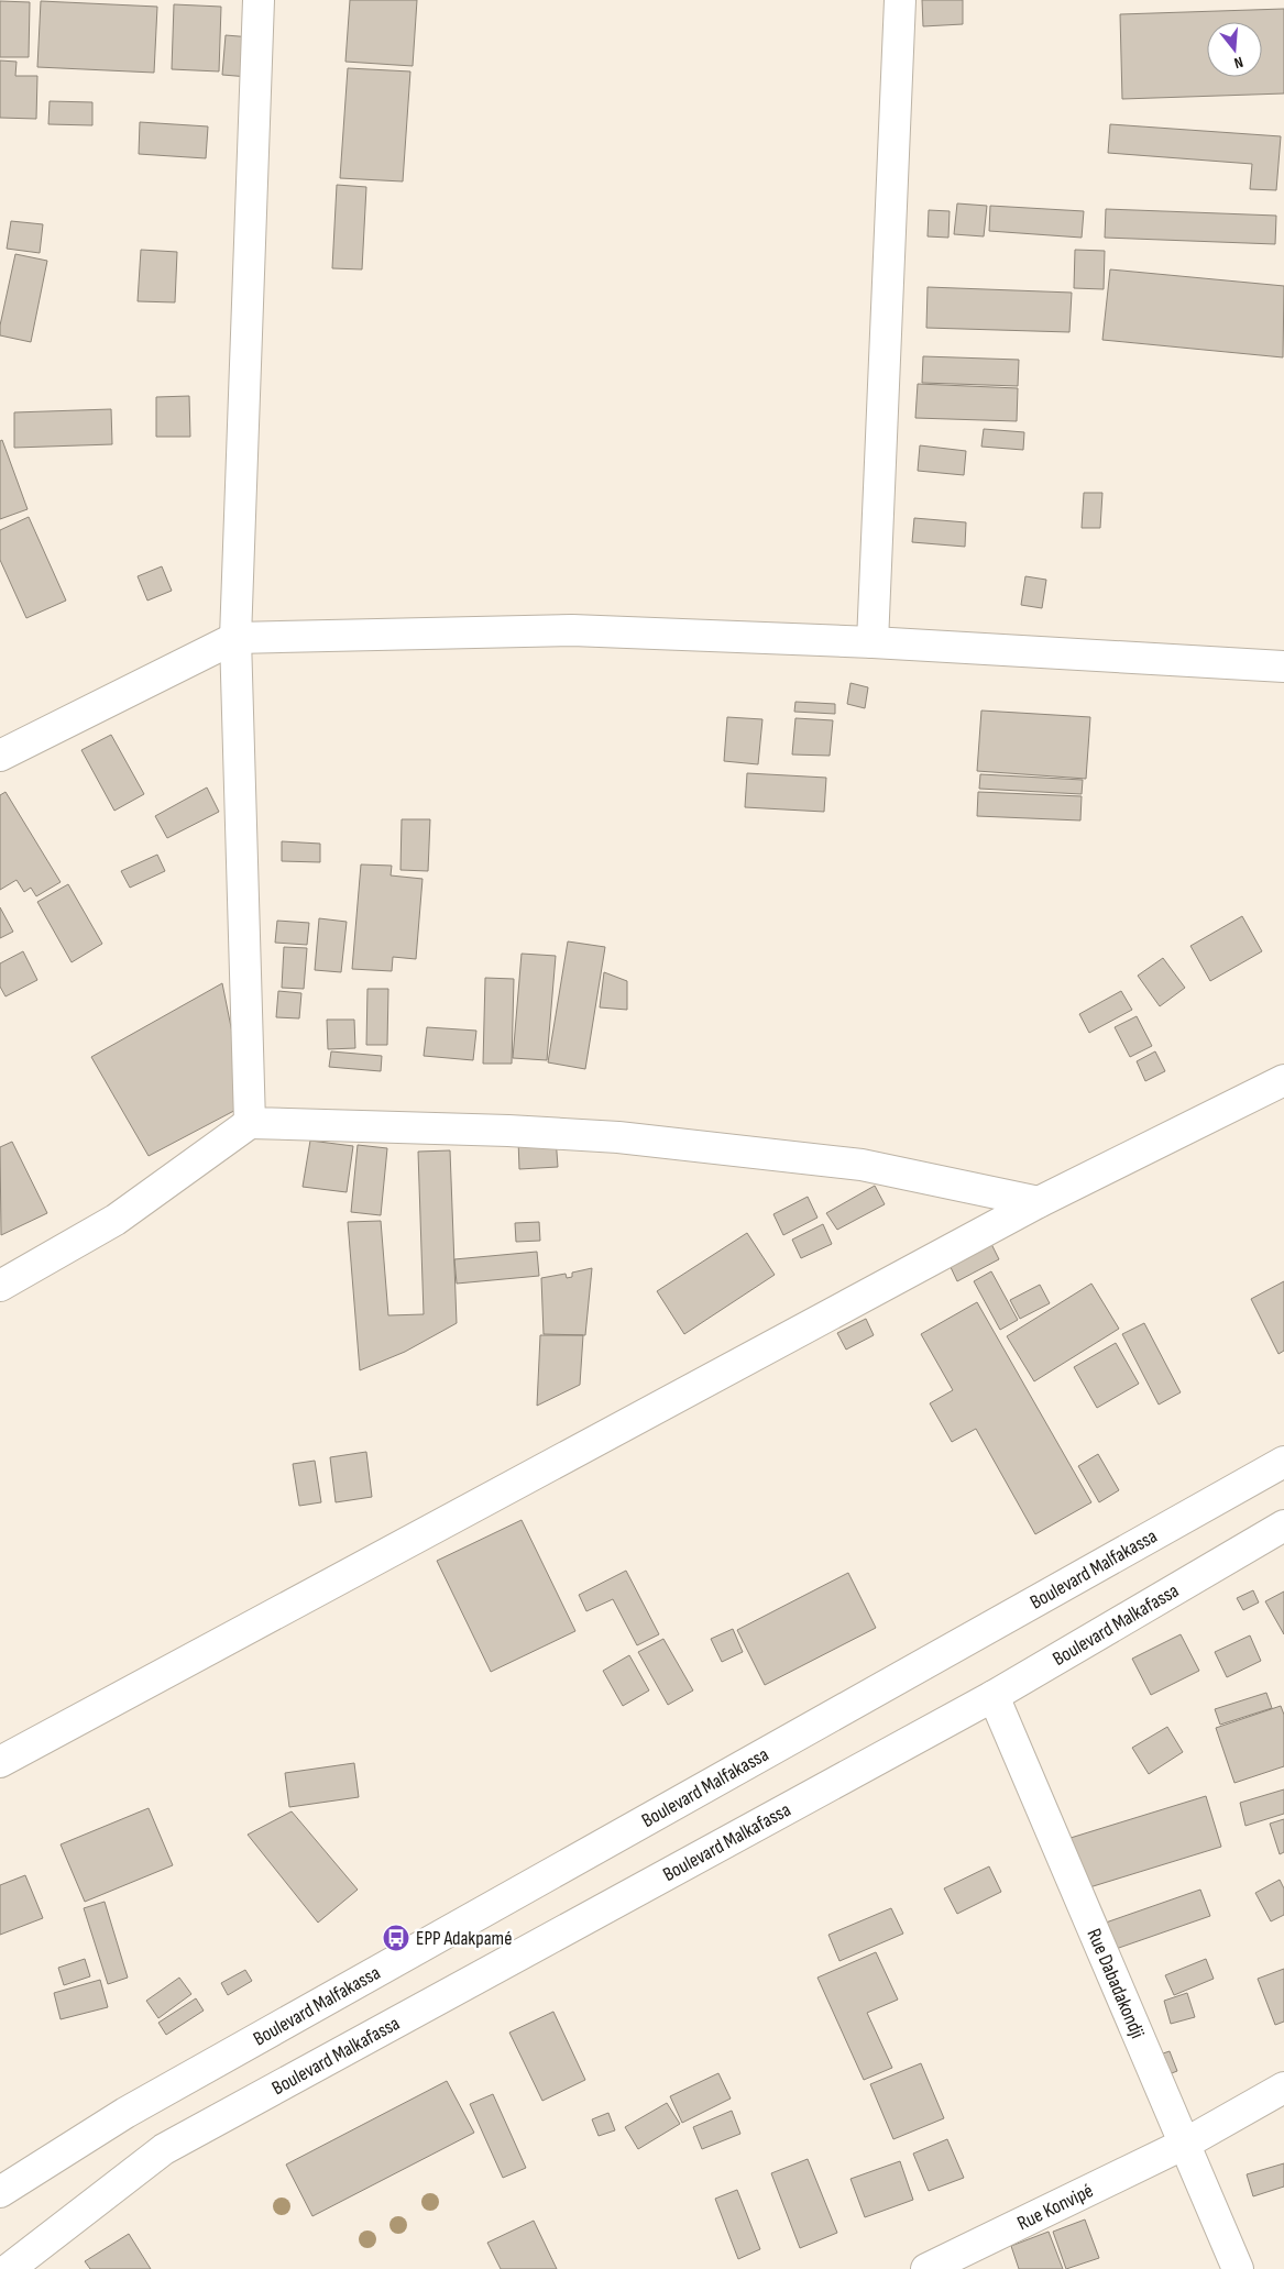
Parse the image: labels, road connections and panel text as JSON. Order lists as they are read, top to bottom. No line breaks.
{"streets":{"street":["Boulevard Malfakassa","Boulevard Malkafassa","Rue Dabadakondji","Rue Konvipé"]},"crossings":[["Boulevard Malkafassa","Rue Dabadakondji"],["Rue Dabadakondji","Rue Konvipé"]],"places":{"bus stop":["EPP Adakpamé"]},"north":"bottom"}
